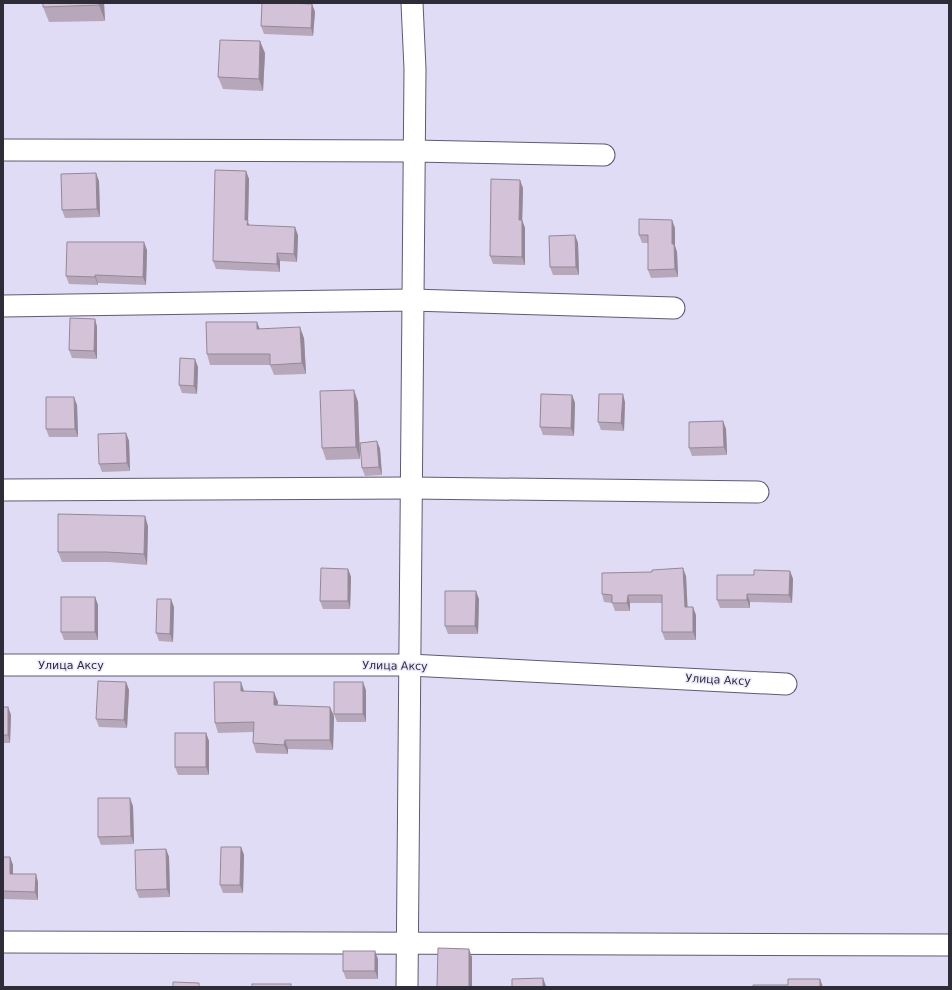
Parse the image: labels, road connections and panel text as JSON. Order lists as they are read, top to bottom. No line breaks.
{"streets":{"street":["Улица Аксу"]}}
